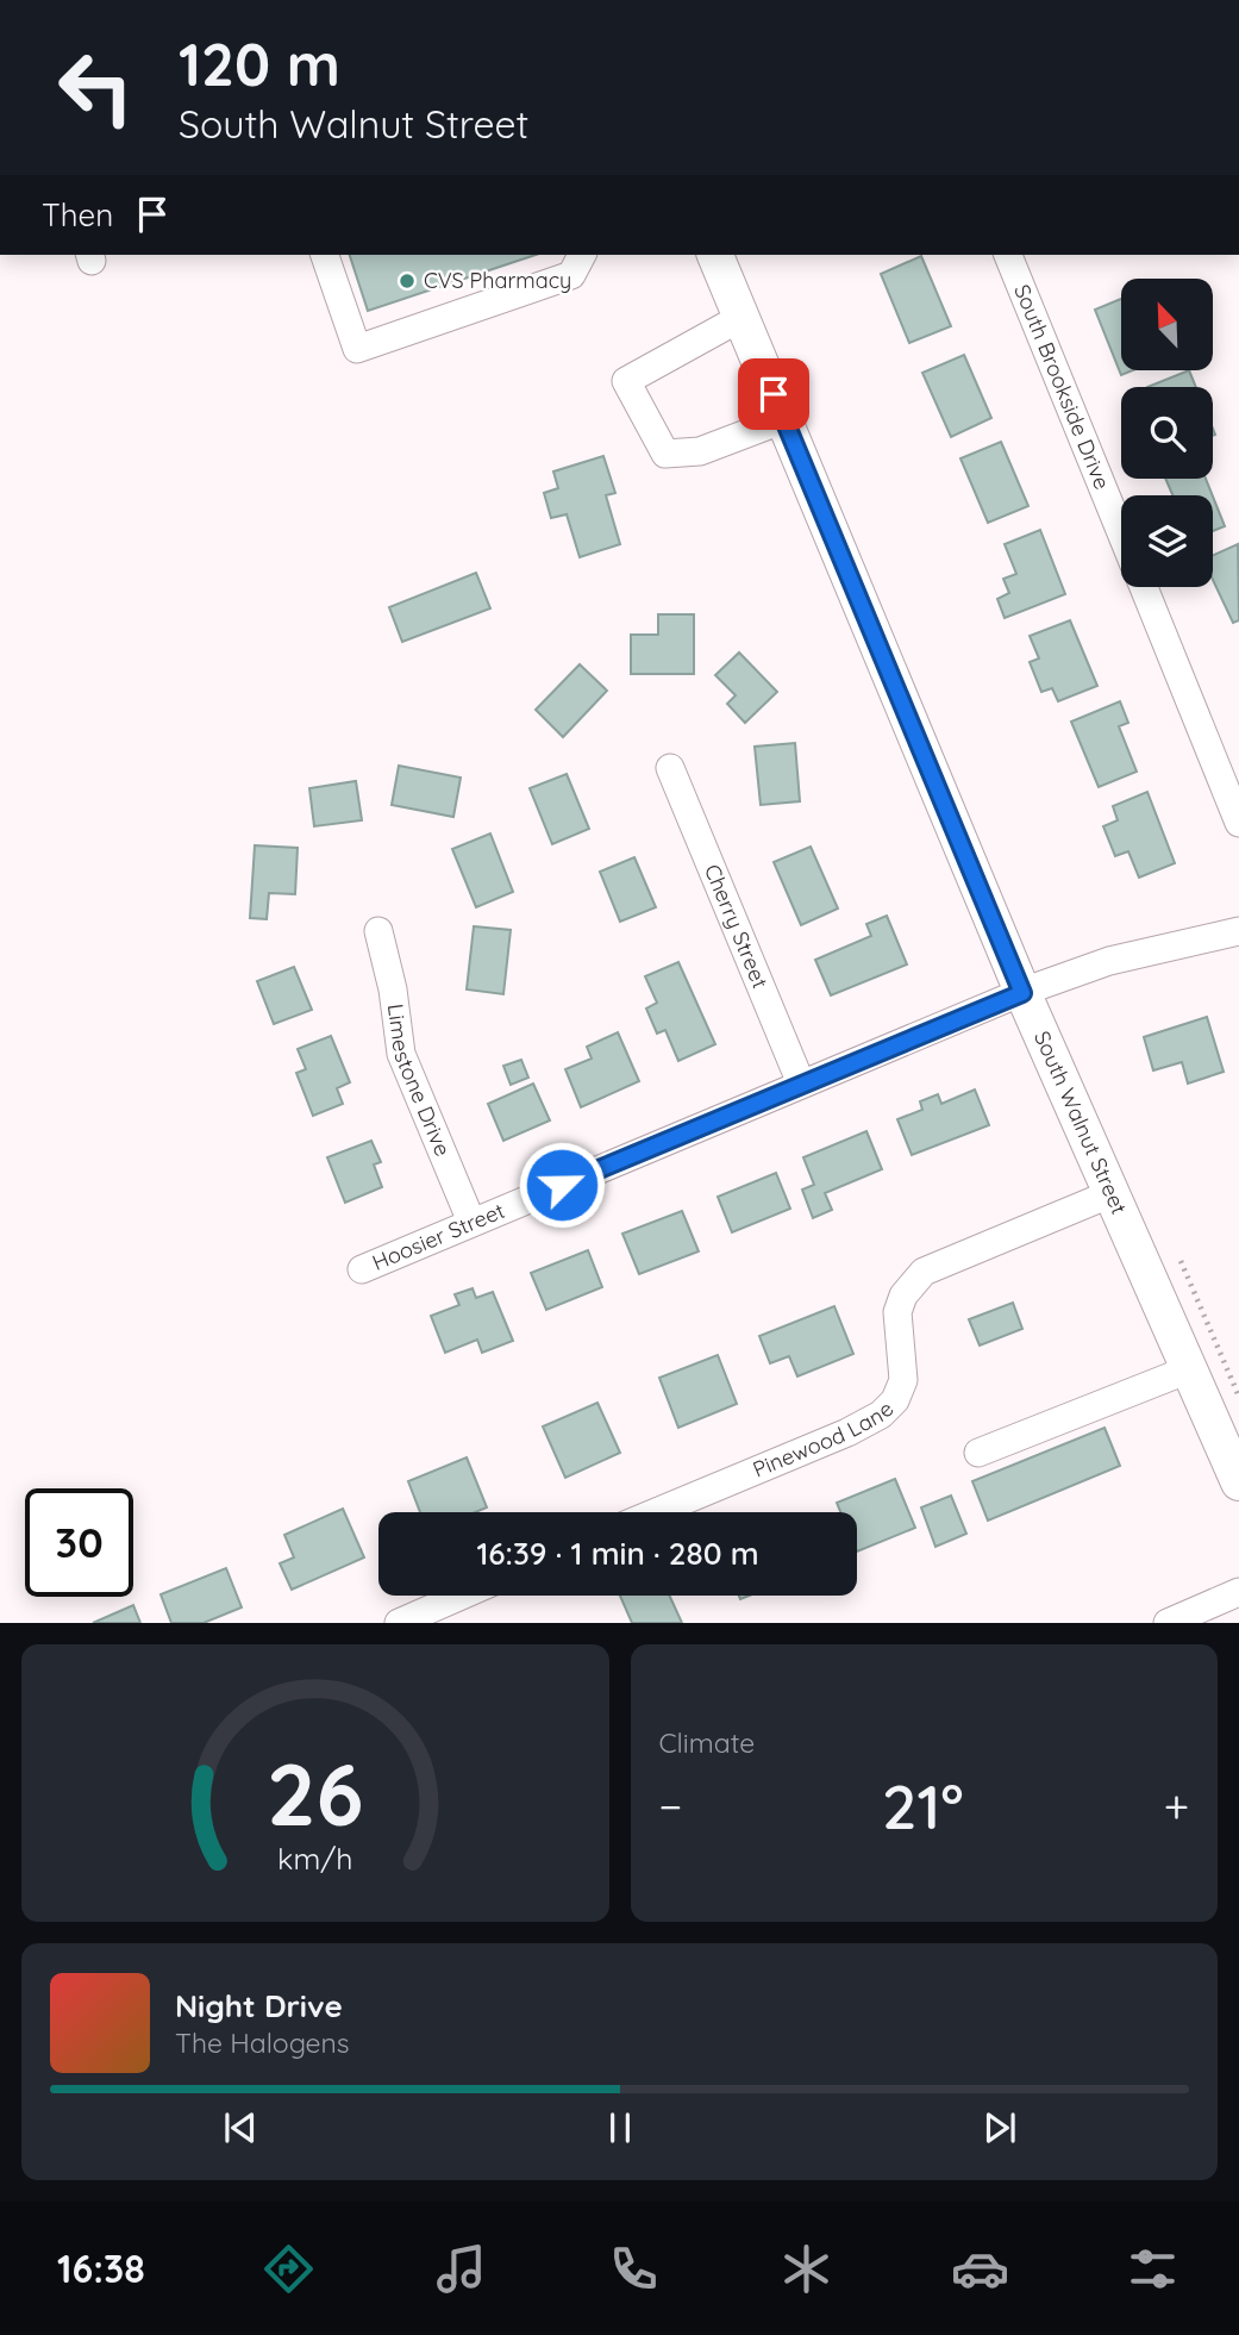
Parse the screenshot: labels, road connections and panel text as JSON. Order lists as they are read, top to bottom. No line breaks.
{"streets":{"main road":["South Walnut Street"],"street":["South Brookside Drive","Cherry Street","Limestone Drive","Hoosier Street","Pinewood Lane"]},"crossings":[["Cherry Street","Hoosier Street"],["Limestone Drive","Hoosier Street"],["South Walnut Street","Hoosier Street"],["South Walnut Street","Pinewood Lane"]],"places":["CVS Pharmacy"],"north":"top left","page":{"turn":["120 m","South Walnut Street"],"then":"Then","limit":"30","trip":"16:39 · 1 min · 280 m","tile":"Climate","heat":["−","21°","+"],"song":["Night Drive","The Halogens"],"tabs":"16:38","gauge":["26","km/h"]}}
